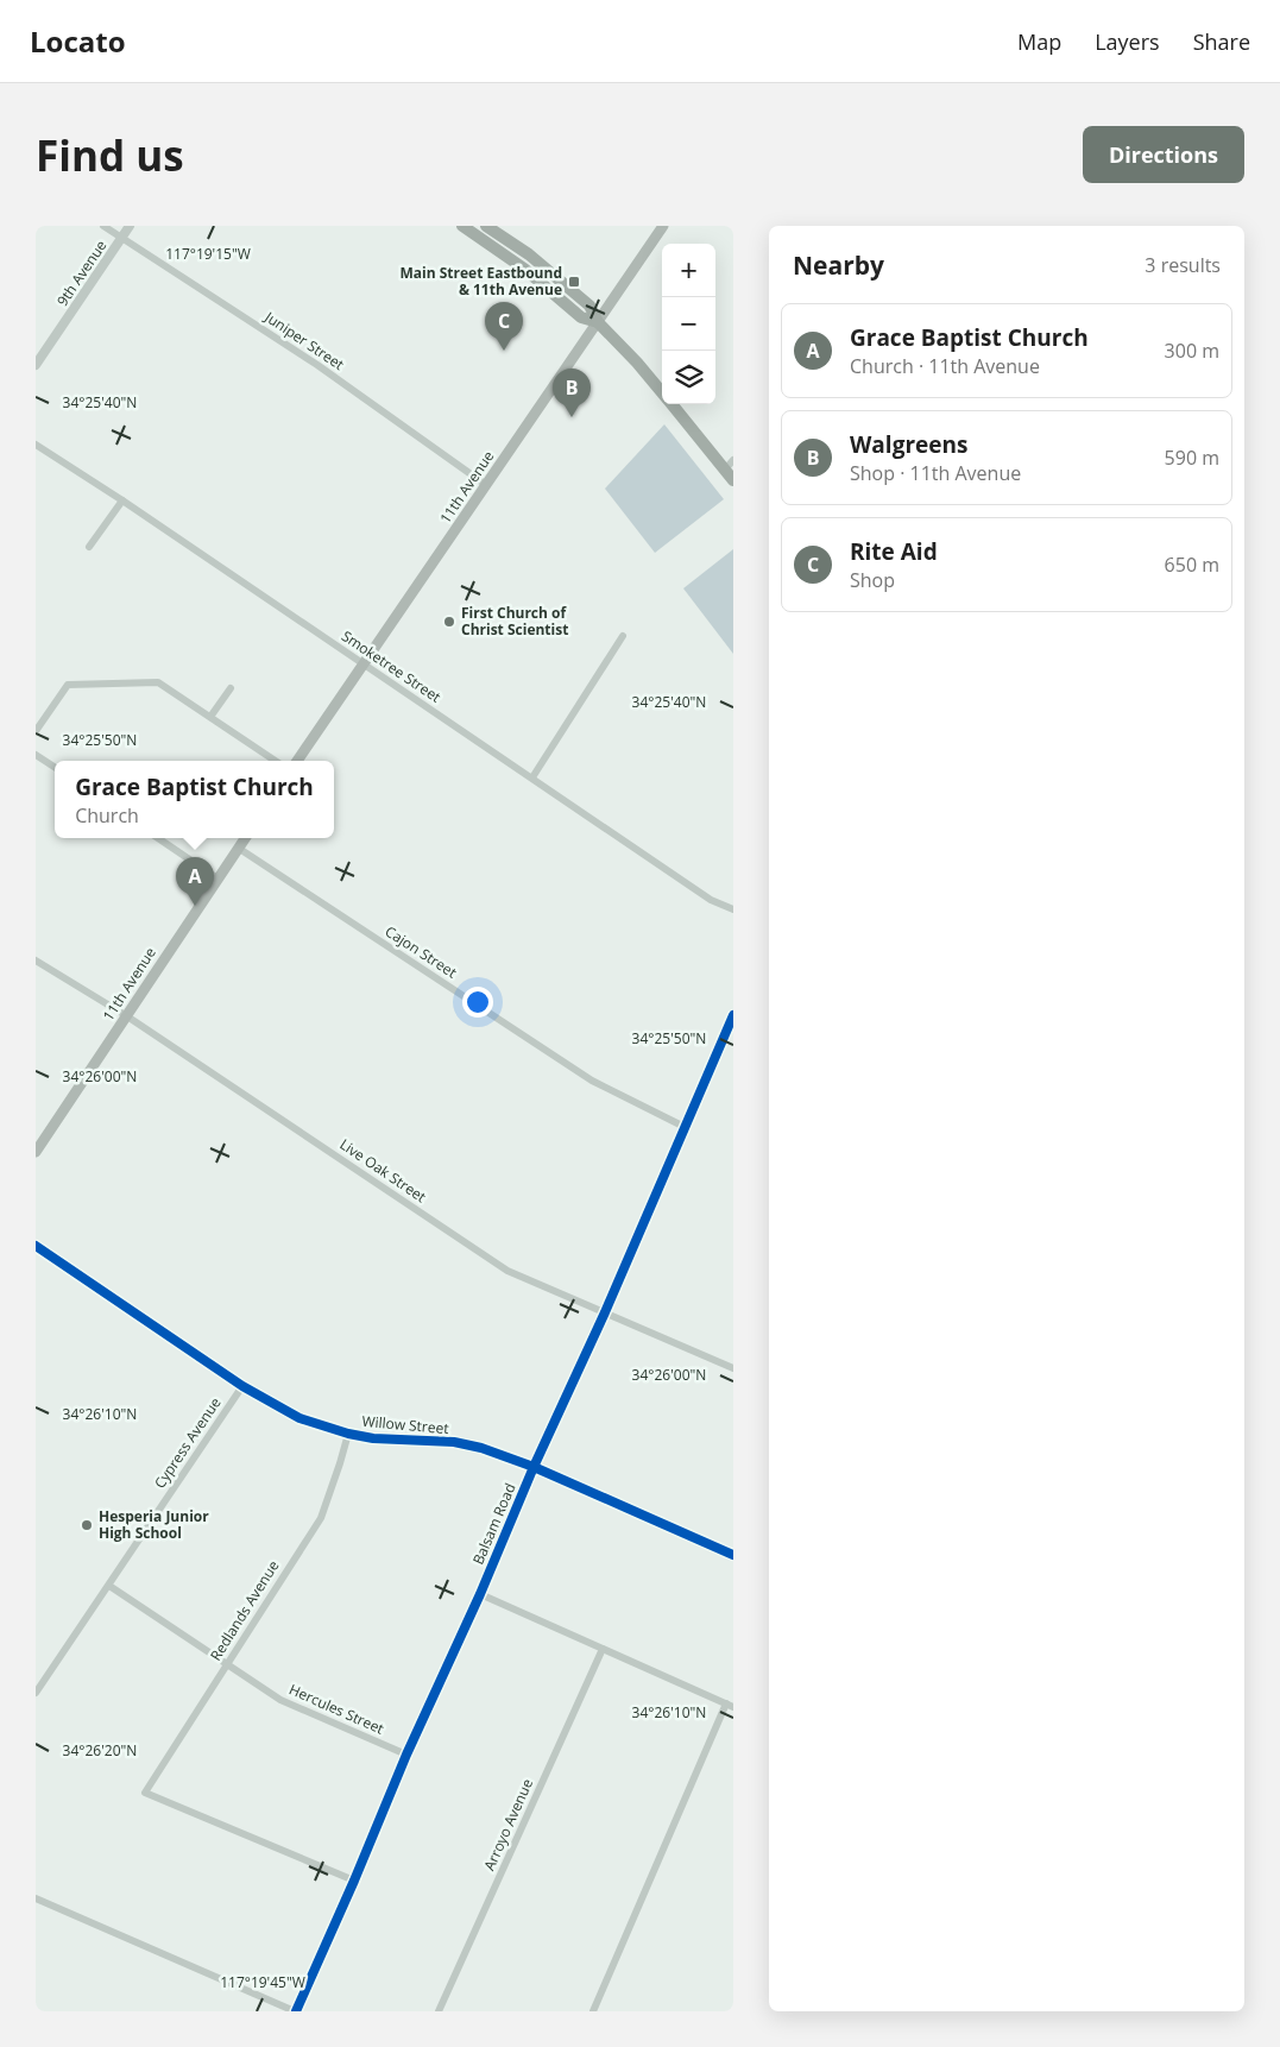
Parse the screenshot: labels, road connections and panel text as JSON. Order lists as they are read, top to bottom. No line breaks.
{"streets":{"main road":["11th Avenue"],"street":["9th Avenue","Juniper Street","Smoketree Street","Cajon Street","Live Oak Street","Willow Street","Cypress Avenue","Balsam Road","Redlands Avenue","Hercules Street","Arroyo Avenue"]},"crossings":[["9th Avenue","Juniper Street"],["Juniper Street","11th Avenue"],["11th Avenue","Smoketree Street"],["11th Avenue","Cajon Street"],["11th Avenue","Live Oak Street"],["Cajon Street","Balsam Road"],["Live Oak Street","Balsam Road"],["Willow Street","Cypress Avenue"],["Willow Street","Balsam Road"],["Willow Street","Redlands Avenue"],["Cypress Avenue","Hercules Street"],["Balsam Road","Redlands Avenue"],["Balsam Road","Hercules Street"],["Redlands Avenue","Hercules Street"]],"places":{"transit":["Main Street Eastbound & 11th Avenue"],"other":["First Church of Christ Scientist","Hesperia Junior High School"]},"page":{"header":"Locato","nav":["Map","Layers","Share"],"buttons":"Directions","title":"Find us","heading":["Nearby","3 results"],"map_buttons":["+","−"],"pins":["C","B","A"],"list":[{"mark":"A","name":"Grace Baptist Church","note":"Church · 11th Avenue","value":"300 m"},{"mark":"B","name":"Walgreens","note":"Shop · 11th Avenue","value":"590 m"},{"mark":"C","name":"Rite Aid","note":"Shop","value":"650 m"}],"popup":["Grace Baptist Church","Church"]},"coordinates":["117°19'15\"W","34°25'40\"N","34°25'50\"N","34°26'00\"N","34°26'10\"N","34°26'20\"N","117°19'45\"W"]}
